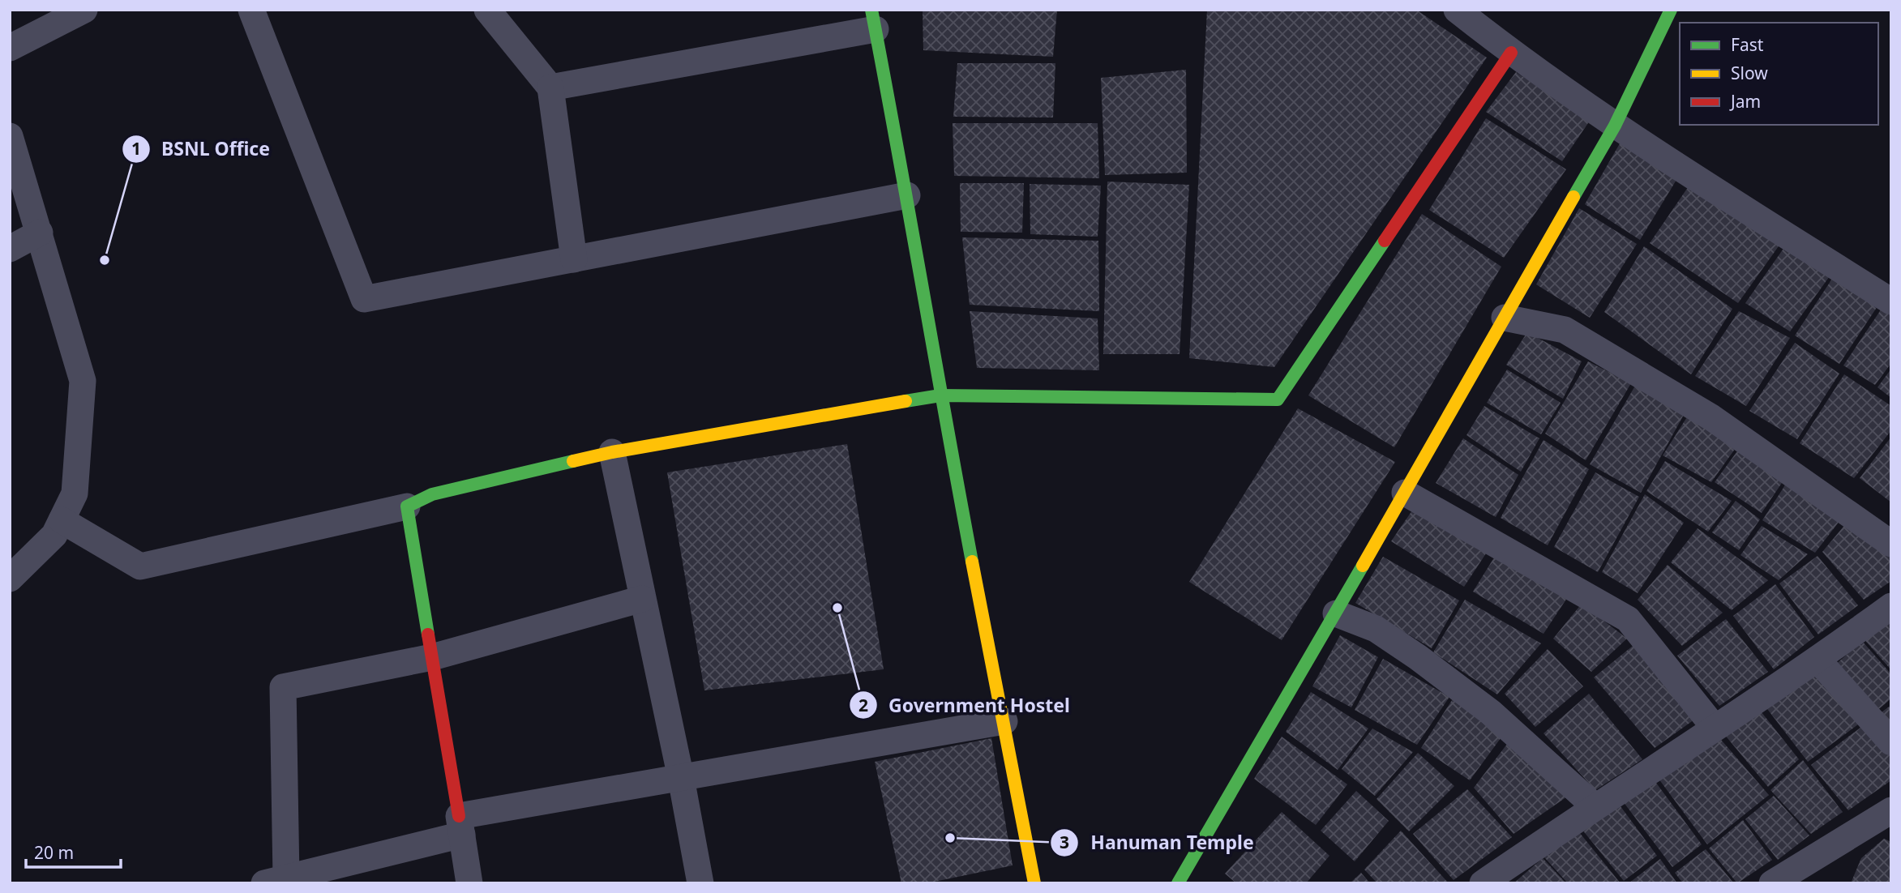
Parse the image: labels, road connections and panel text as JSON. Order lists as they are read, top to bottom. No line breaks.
{"places":["BSNL Office","Government Hostel","Hanuman Temple"],"legend":["Fast","Slow","Jam"],"scale_bar":"20 m"}
